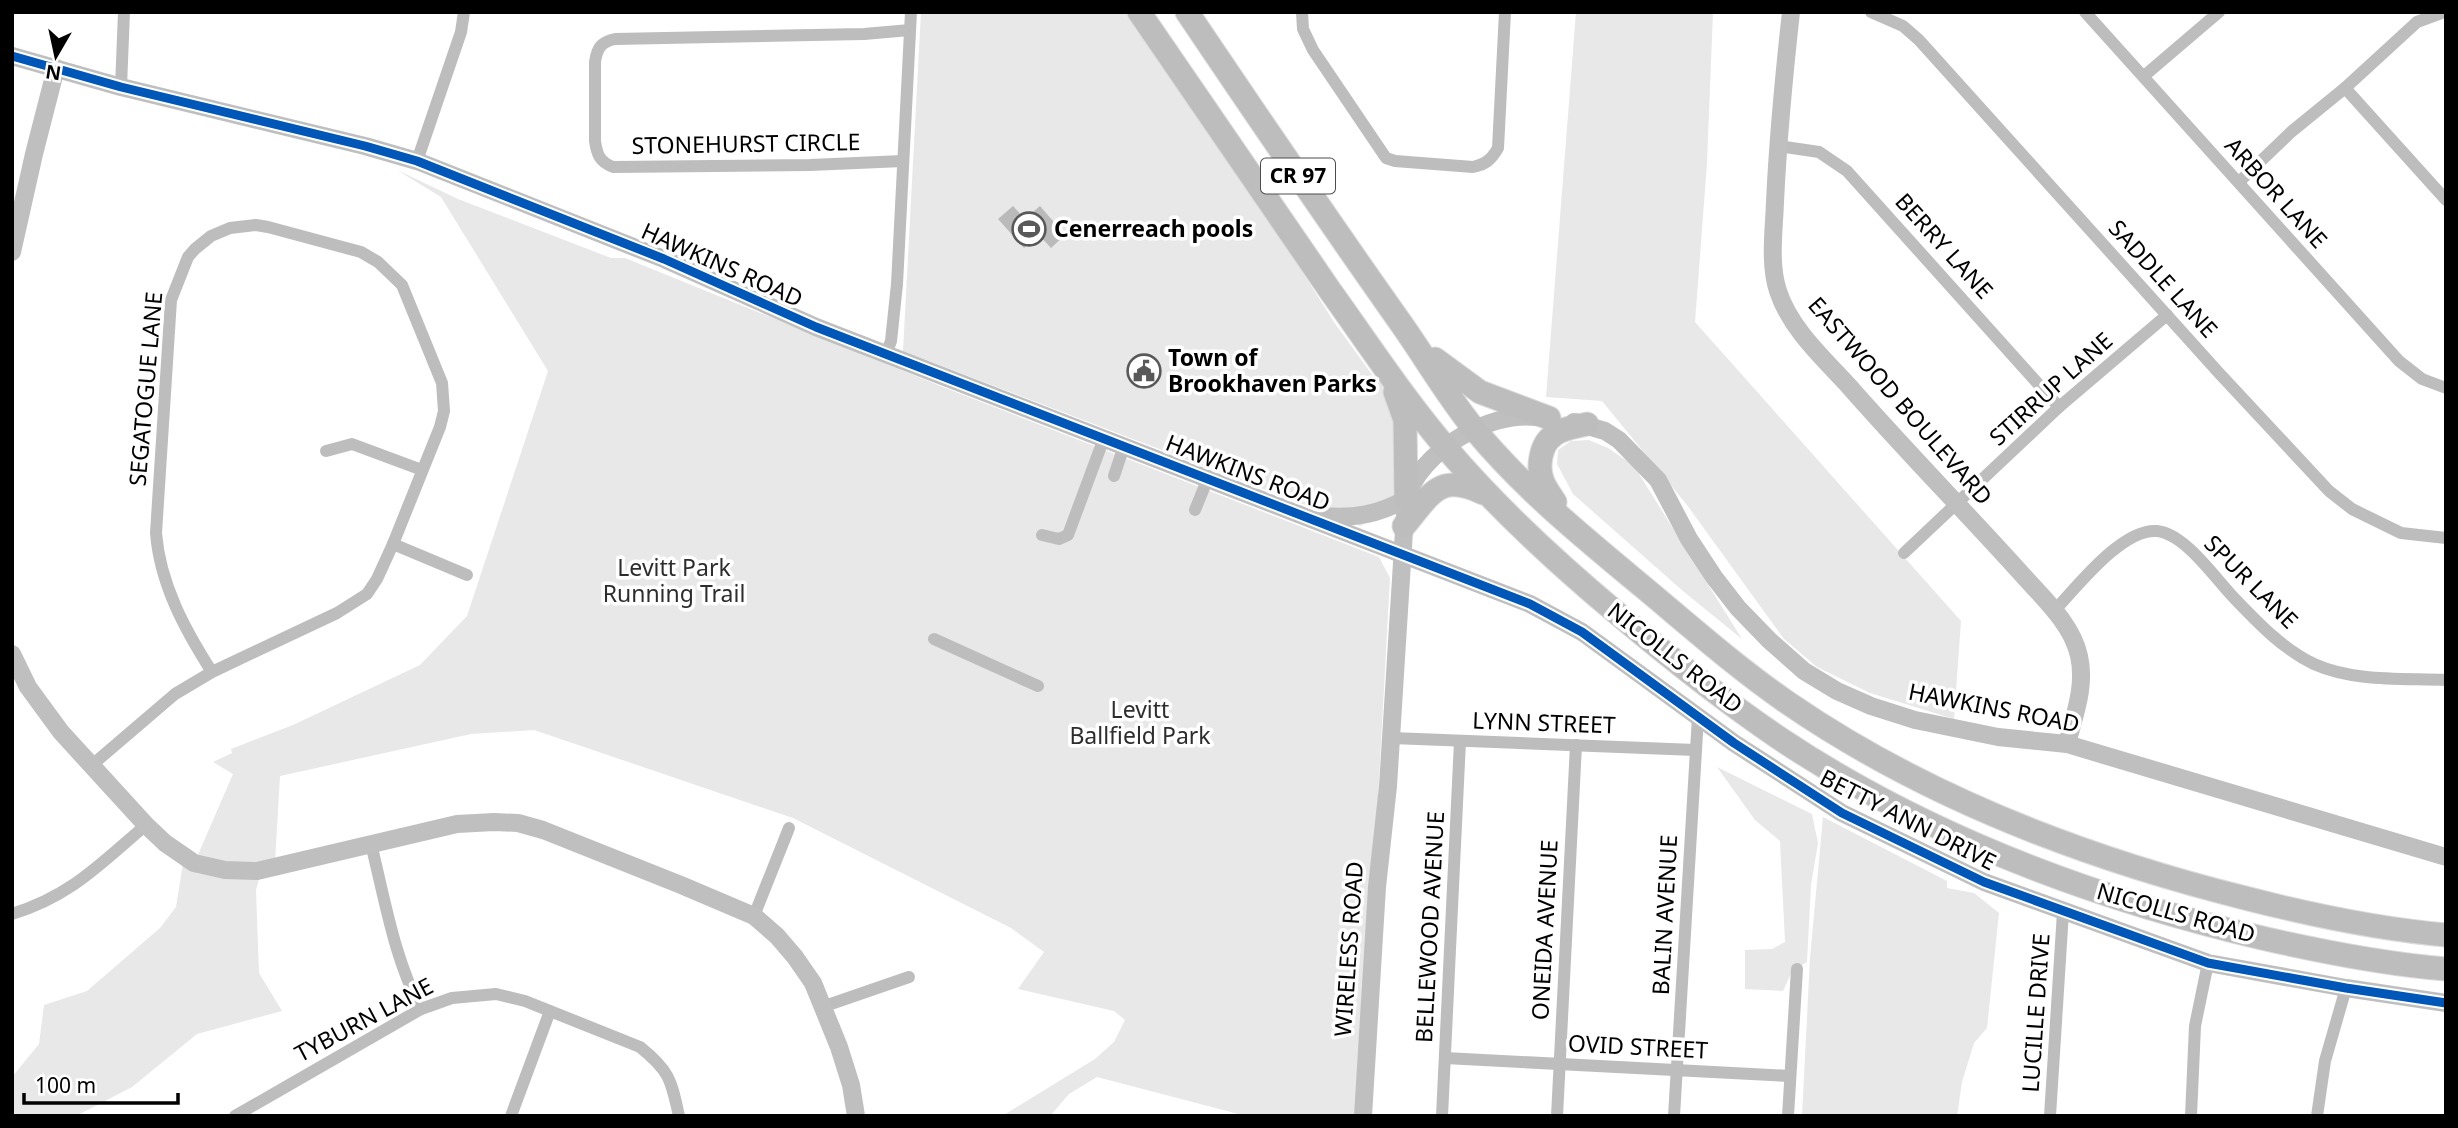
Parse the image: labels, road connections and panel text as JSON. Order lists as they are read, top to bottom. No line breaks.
{"streets":{"highway":["CR 97","NICOLLS ROAD"],"street":["STONEHURST CIRCLE","ARBOR LANE","BERRY LANE","HAWKINS ROAD","SADDLE LANE","SEGATOGUE LANE","STIRRUP LANE","EASTWOOD BOULEVARD","SPUR LANE","LYNN STREET","BETTY ANN DRIVE","BALIN AVENUE","BELLEWOOD AVENUE","ONEIDA AVENUE","WIRELESS ROAD","LUCILLE DRIVE","TYBURN LANE","OVID STREET"]},"crossings":[["BERRY LANE","STIRRUP LANE"],["BERRY LANE","EASTWOOD BOULEVARD"],["HAWKINS ROAD","EASTWOOD BOULEVARD"],["HAWKINS ROAD","NICOLLS ROAD"],["HAWKINS ROAD","BETTY ANN DRIVE"],["HAWKINS ROAD","WIRELESS ROAD"],["SADDLE LANE","STIRRUP LANE"],["STIRRUP LANE","EASTWOOD BOULEVARD"],["EASTWOOD BOULEVARD","SPUR LANE"],["LYNN STREET","BALIN AVENUE"],["LYNN STREET","BELLEWOOD AVENUE"],["LYNN STREET","ONEIDA AVENUE"],["LYNN STREET","WIRELESS ROAD"],["BETTY ANN DRIVE","BALIN AVENUE"],["BETTY ANN DRIVE","WIRELESS ROAD"],["BETTY ANN DRIVE","LUCILLE DRIVE"],["BALIN AVENUE","OVID STREET"],["BELLEWOOD AVENUE","OVID STREET"],["ONEIDA AVENUE","OVID STREET"]],"parks":["Levitt Park Running Trail","Levitt Ballfield Park"],"places":{"sports":["Cenerreach pools"],"public building":["Town of Brookhaven Parks"]},"scale_bar":"100 m","north":"bottom"}
